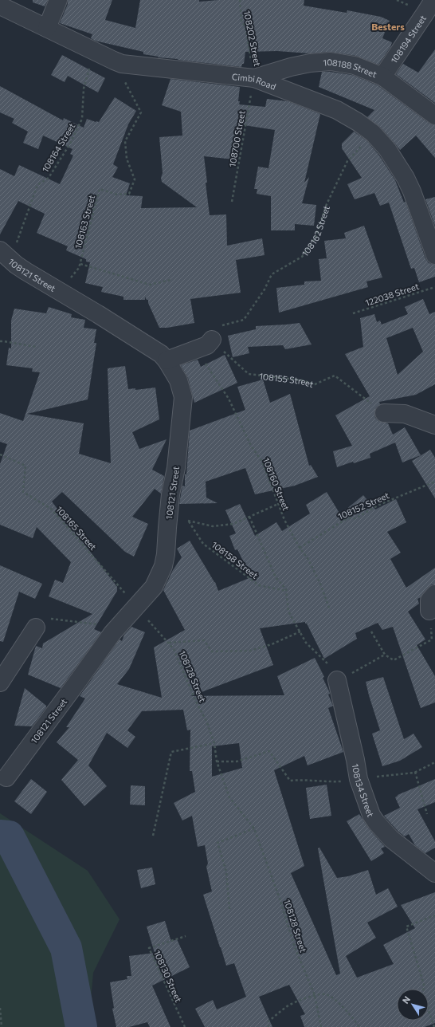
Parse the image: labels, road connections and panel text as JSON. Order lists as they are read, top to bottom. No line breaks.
{"streets":{"street":["108194 Street","108188 Street","Cimbi Road","108121 Street","108134 Street"],"path":["108202 Street","108700 Street","108164 Street","108163 Street","108162 Street","122038 Street","108155 Street","108160 Street","108152 Street","108165 Street","108158 Street","108128 Street","108130 Street"]},"crossings":[["108202 Street","108188 Street"],["108202 Street","Cimbi Road"],["108202 Street","108700 Street"],["108194 Street","108188 Street"],["108188 Street","Cimbi Road"],["108188 Street","108700 Street"],["Cimbi Road","108700 Street"],["Cimbi Road","108164 Street"],["Cimbi Road","108163 Street"],["Cimbi Road","108162 Street"],["108164 Street","108121 Street"],["108162 Street","108155 Street"],["108121 Street","108165 Street"],["108121 Street","108128 Street"],["108160 Street","108152 Street"],["108165 Street","108128 Street"]],"districts":["Besters"],"north":"top left"}
